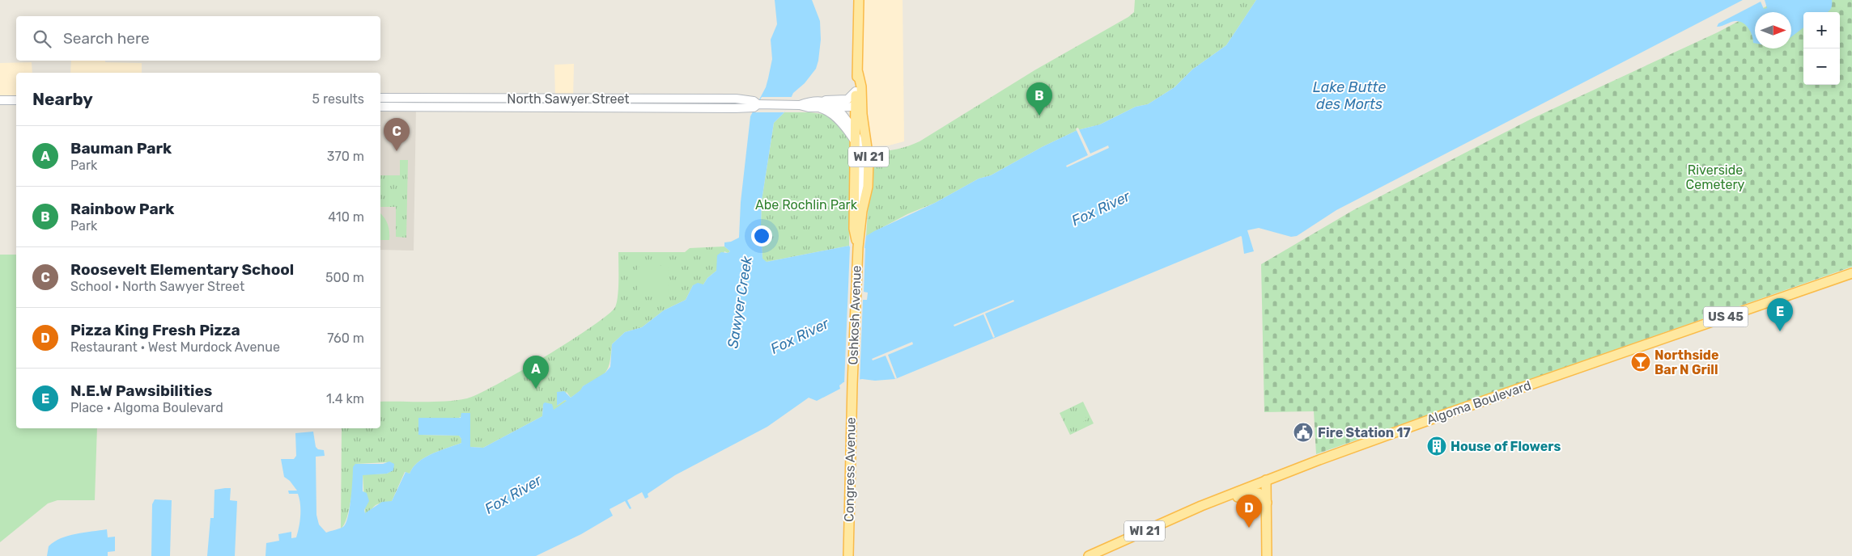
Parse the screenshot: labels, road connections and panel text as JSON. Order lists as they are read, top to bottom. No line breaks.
{"streets":{"main road":["WI 21","Oshkosh Avenue","US 45","Algoma Boulevard","Congress Avenue"],"street":["North Sawyer Street"]},"crossings":[["North Sawyer Street","Oshkosh Avenue"],["Oshkosh Avenue","Congress Avenue"]],"water":["Lake Butte des Morts","Fox River","Sawyer Creek"],"parks":["Riverside Cemetery","Abe Rochlin Park"],"places":{"bar":["Northside Bar N Grill"],"public building":["Fire Station 17"],"building":["House of Flowers"]},"north":"right","page":{"map_buttons":["+","−"],"search":"Search here","heading":["Nearby","5 results"],"pins":["B","C","E","A","D"],"list":[{"mark":"A","name":"Bauman Park","note":"Park","value":"370 m"},{"mark":"B","name":"Rainbow Park","note":"Park","value":"410 m"},{"mark":"C","name":"Roosevelt Elementary School","note":"School · North Sawyer Street","value":"500 m"},{"mark":"D","name":"Pizza King Fresh Pizza","note":"Restaurant · West Murdock Avenue","value":"760 m"},{"mark":"E","name":"N.E.W Pawsibilities","note":"Place · Algoma Boulevard","value":"1.4 km"}]}}
